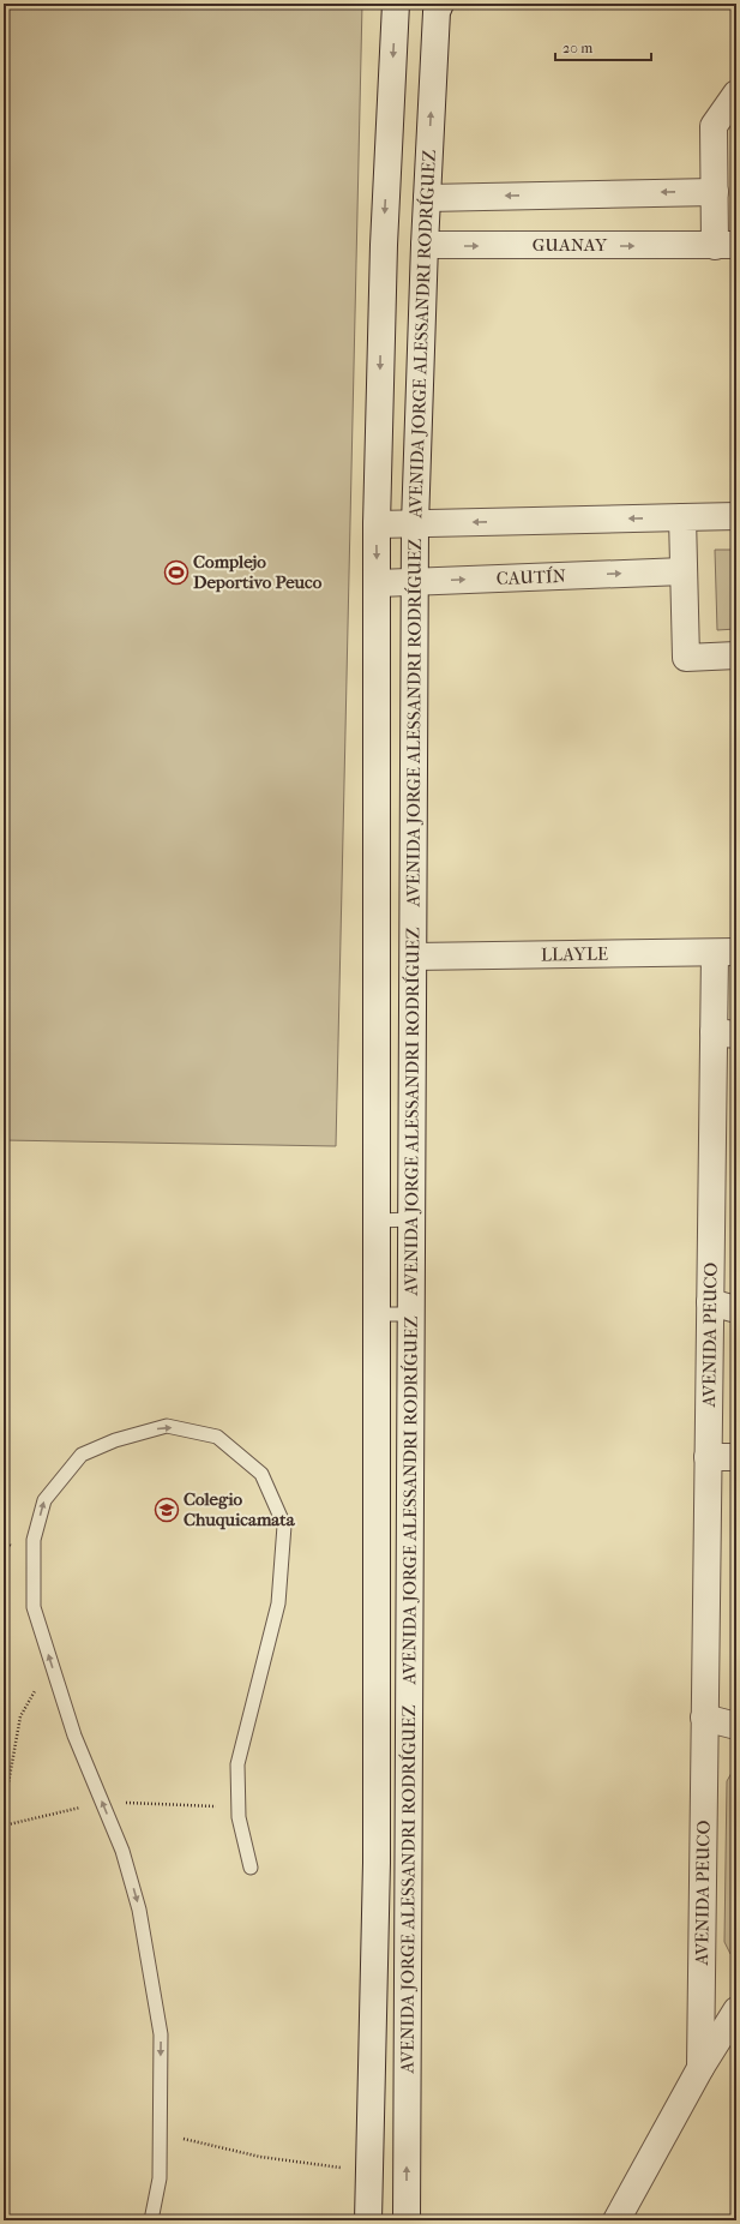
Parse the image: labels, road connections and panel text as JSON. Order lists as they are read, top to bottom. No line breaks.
{"streets":{"street":["GUANAY","AVENIDA JORGE ALESSANDRI RODRÍGUEZ","CAUTÍN","LLAYLE","AVENIDA PEUCO"]},"crossings":[["GUANAY","AVENIDA JORGE ALESSANDRI RODRÍGUEZ"],["AVENIDA JORGE ALESSANDRI RODRÍGUEZ","CAUTÍN"],["AVENIDA JORGE ALESSANDRI RODRÍGUEZ","LLAYLE"],["LLAYLE","AVENIDA PEUCO"]],"places":{"sports":["Complejo Deportivo Peuco"],"school or university":["Colegio Chuquicamata"]},"scale_bar":"20 m"}
